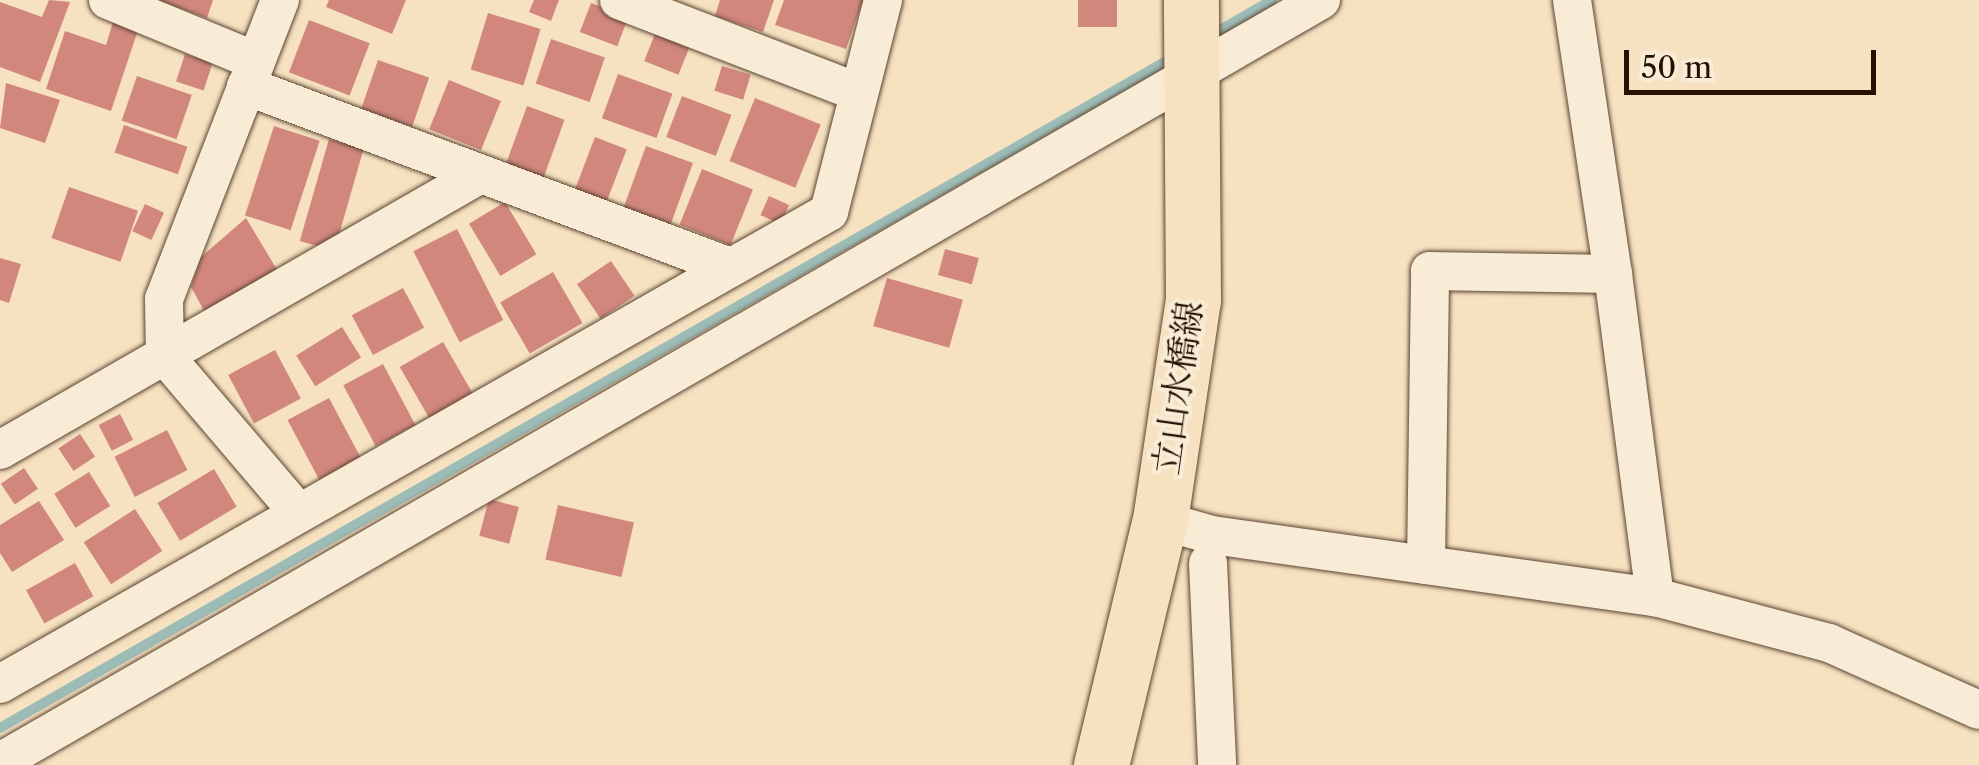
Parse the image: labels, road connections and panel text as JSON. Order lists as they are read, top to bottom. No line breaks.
{"streets":{"main road":["立山水橋線"]},"scale_bar":"50 m"}
